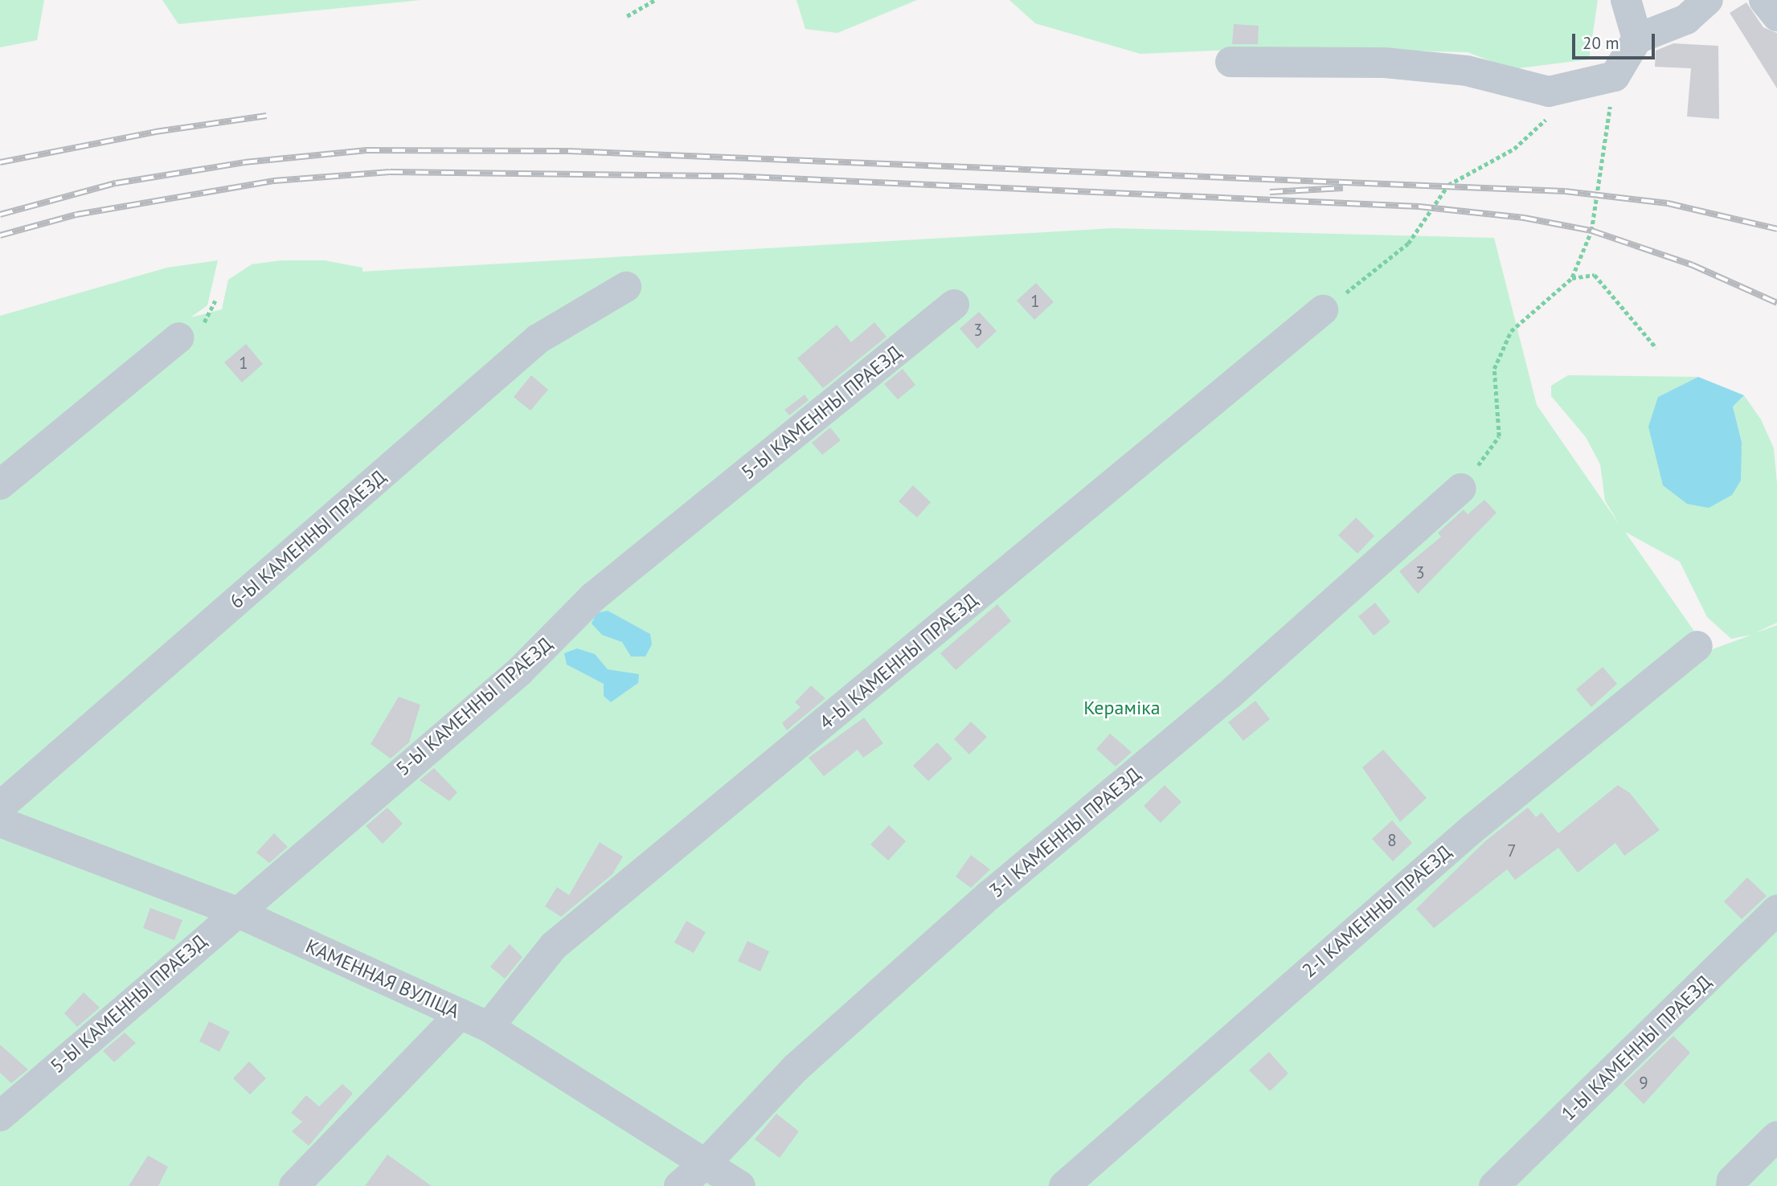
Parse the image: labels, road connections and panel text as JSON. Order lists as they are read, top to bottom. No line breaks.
{"streets":{"lane":["5-Ы КАМЕННЫ ПРАЕЗД","6-Ы КАМЕННЫ ПРАЕЗД","4-Ы КАМЕННЫ ПРАЕЗД","3-І КАМЕННЫ ПРАЕЗД","2-І КАМЕННЫ ПРАЕЗД","КАМЕННАЯ ВУЛІЦА","1-Ы КАМЕННЫ ПРАЕЗД"]},"crossings":[["5-Ы КАМЕННЫ ПРАЕЗД","КАМЕННАЯ ВУЛІЦА"],["4-Ы КАМЕННЫ ПРАЕЗД","КАМЕННАЯ ВУЛІЦА"],["3-І КАМЕННЫ ПРАЕЗД","КАМЕННАЯ ВУЛІЦА"]],"parks":["Кераміка"],"house_numbers":["1","3","1","3","8","7","9"],"scale_bar":"20 m"}
